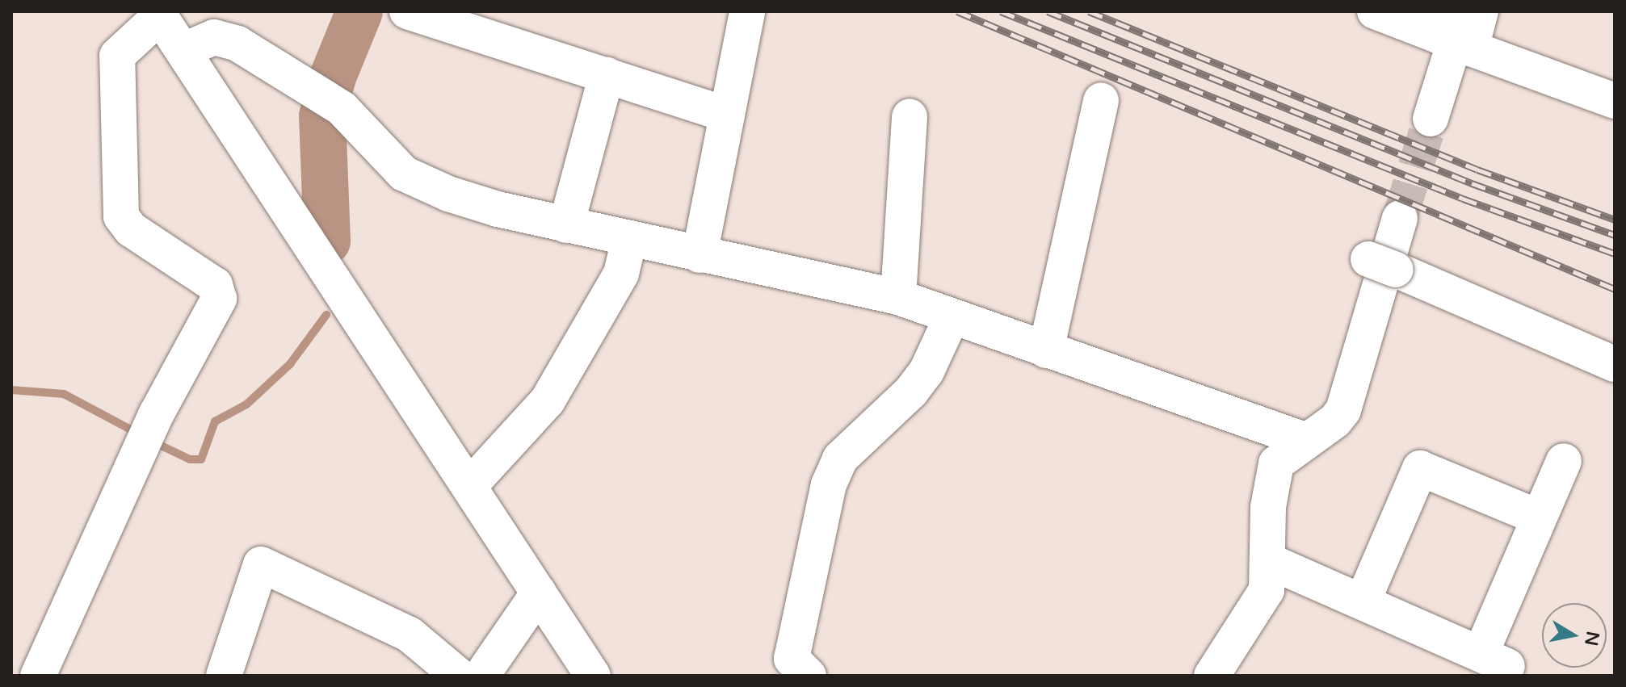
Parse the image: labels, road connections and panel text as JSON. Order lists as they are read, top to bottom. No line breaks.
{"north":"right"}
